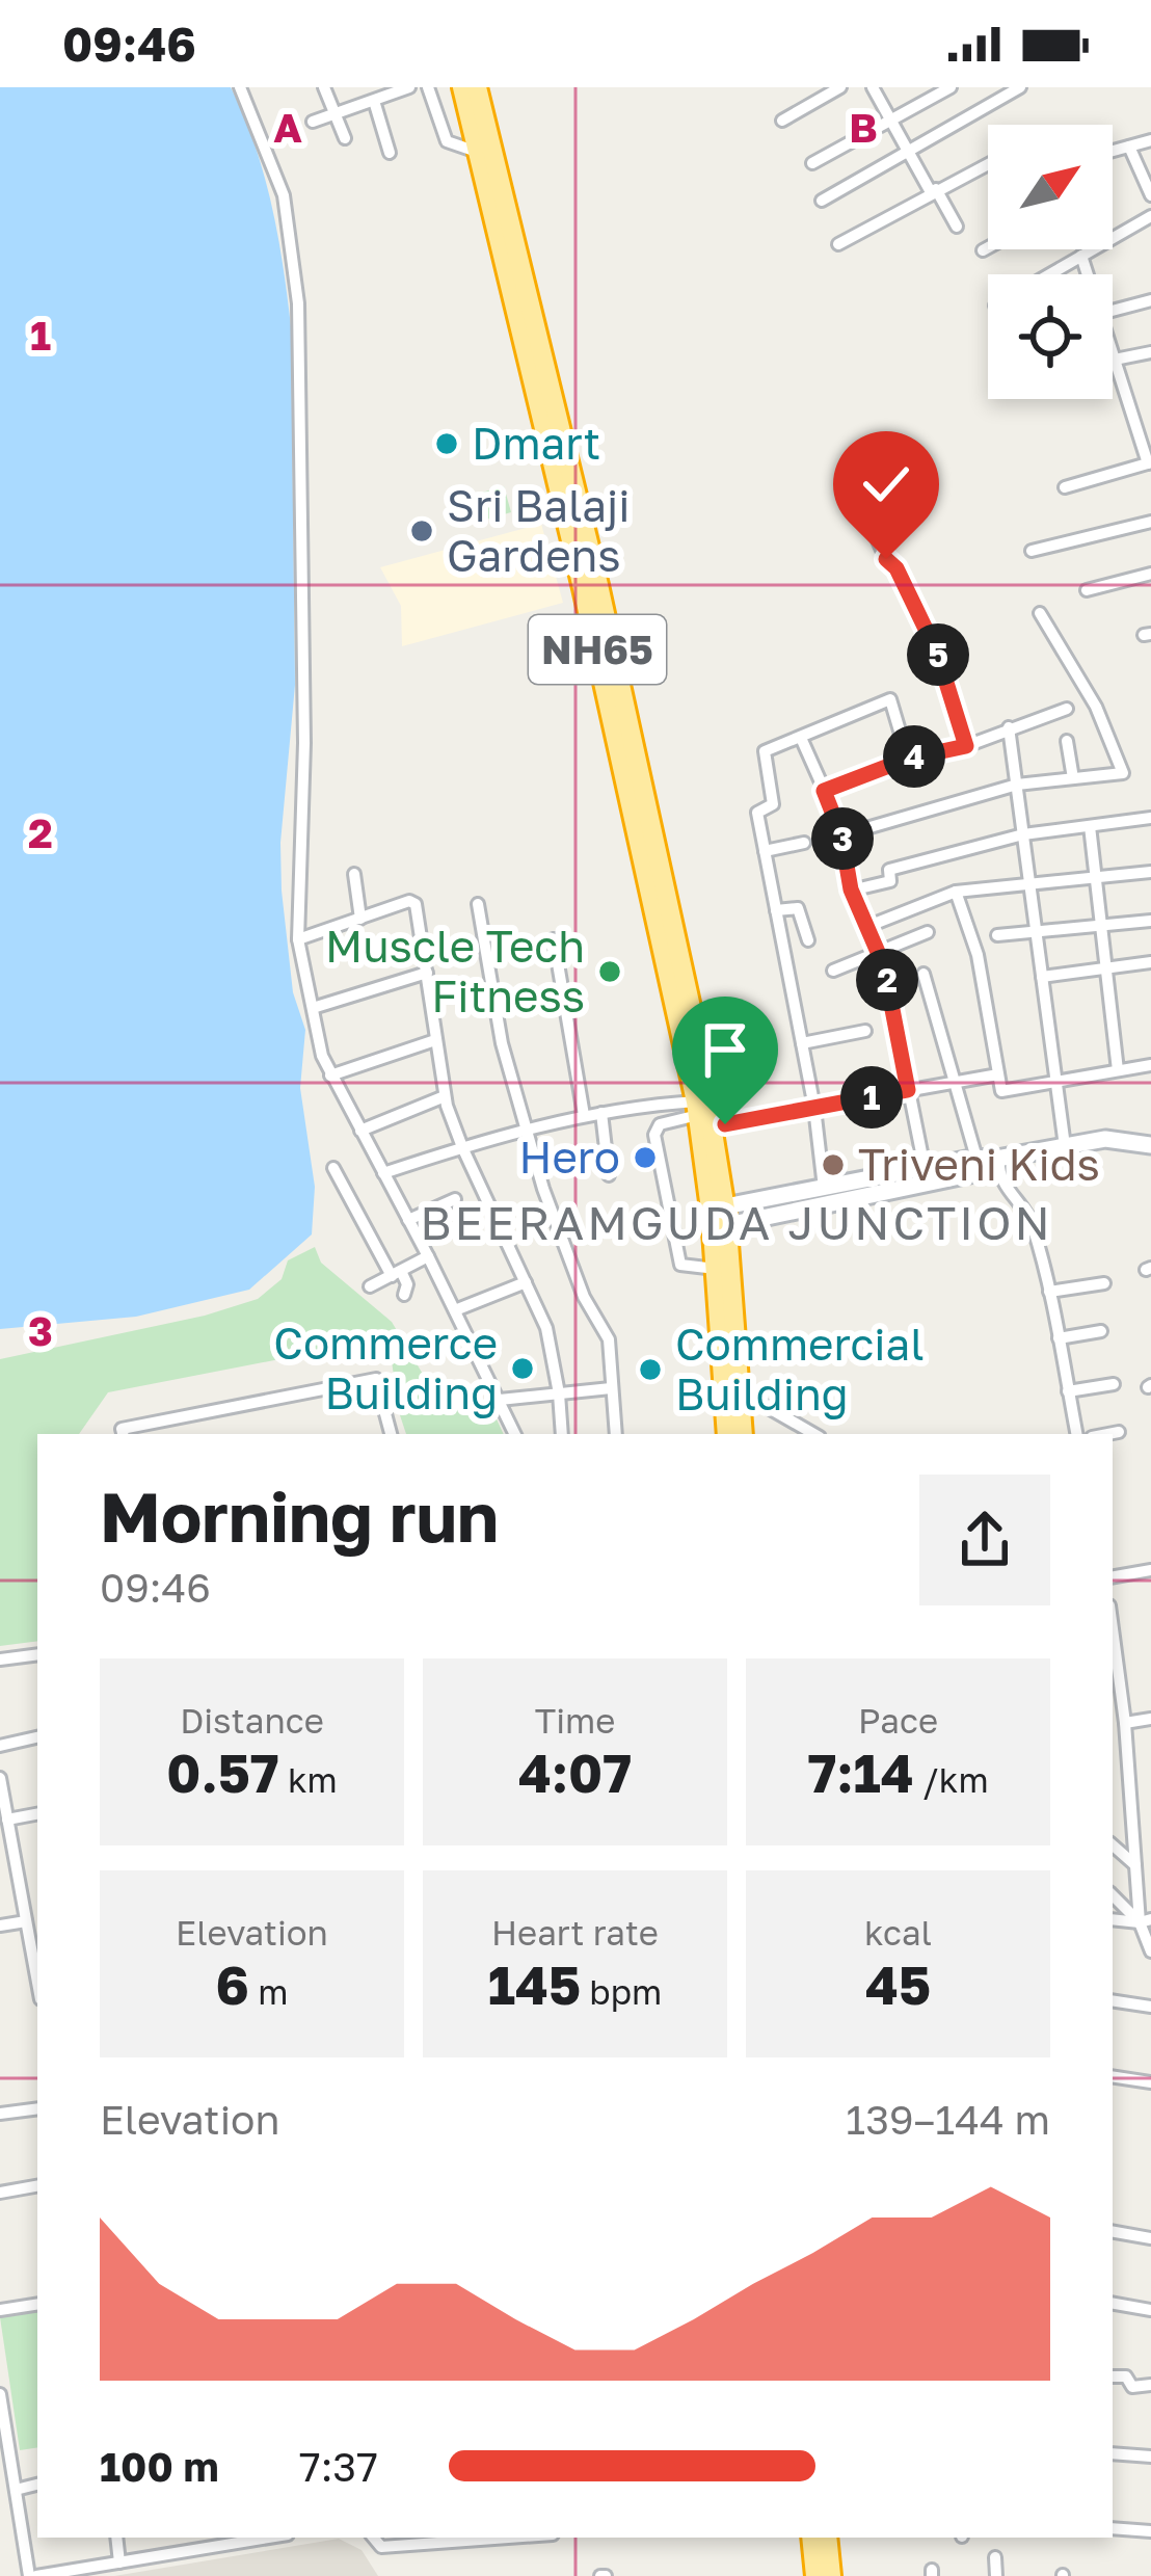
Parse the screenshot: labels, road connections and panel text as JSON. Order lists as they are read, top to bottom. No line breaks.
{"streets":{"highway":["NH65"]},"districts":["BEERAMGUDA JUNCTION"],"places":["Dmart","Sri Balaji Gardens","Muscle Tech Fitness","Hero","Triveni Kids","Commerce Building","Commercial Building"],"north":"top right","page":{"status":"09:46","pins":["5","4","3","2","1"],"heading":["Morning run","09:46"],"stats":[["Distance","0.57 km"],["Time","4:07"],["Pace","7:14 /km"],["Elevation","6 m"],["Heart rate","145 bpm"],["kcal","45"]],"chart":["Elevation","139–144 m"],"list":[{"name":"100 m","note":"7:37"}]},"grid":{"columns":["A","B"],"rows":["1","2","3"]}}
